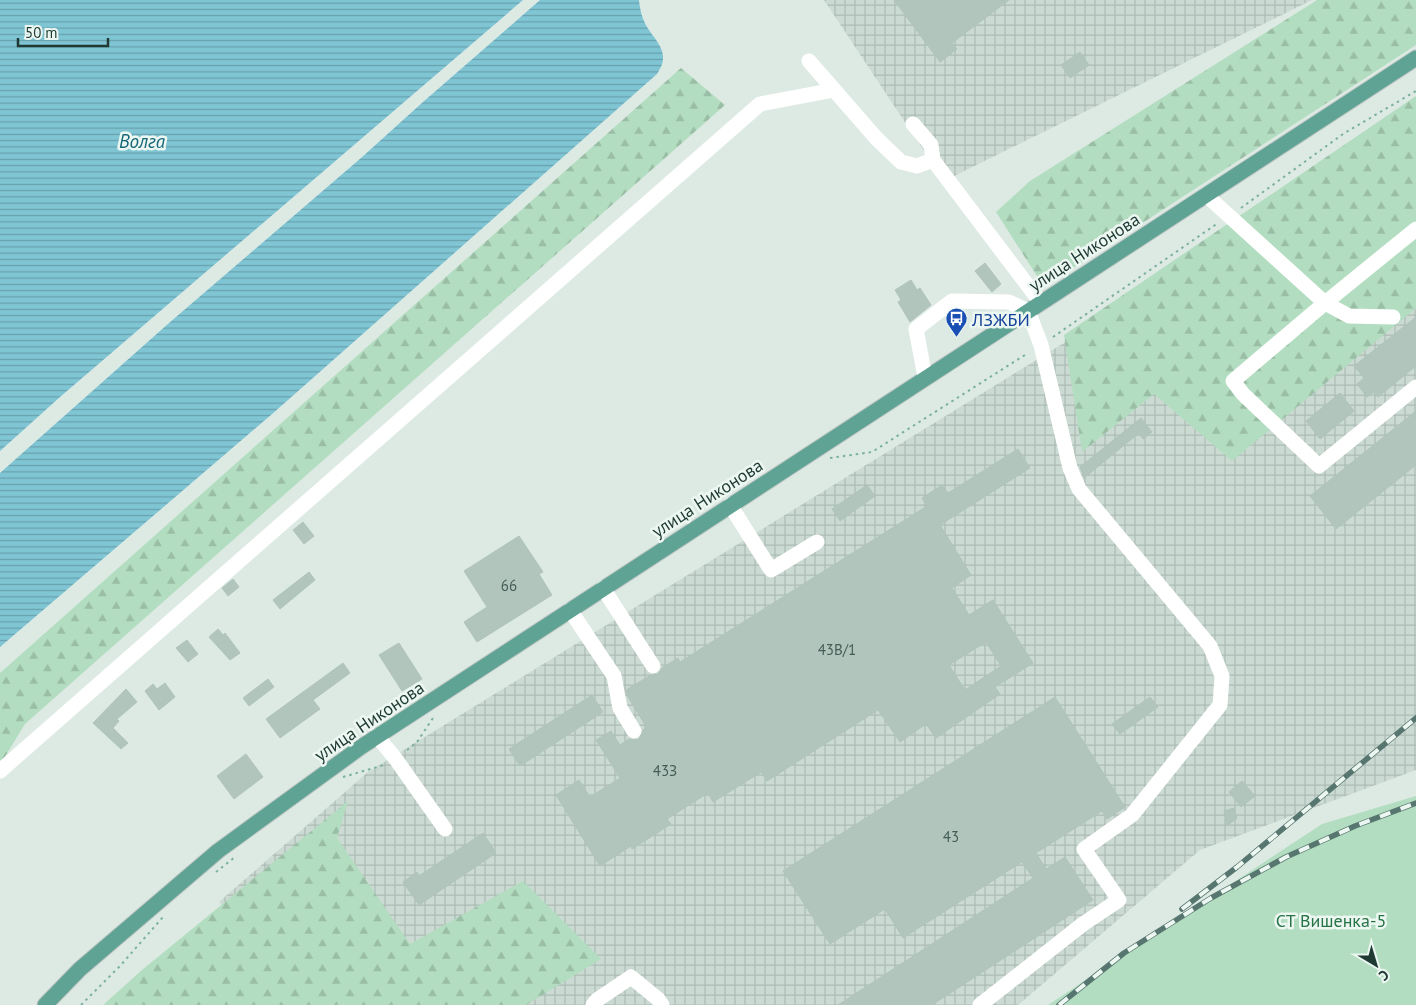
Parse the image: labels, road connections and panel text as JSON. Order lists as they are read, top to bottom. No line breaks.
{"streets":{"main road":["улица Никонова"]},"water":["Волга"],"parks":["СТ Вишенка-5"],"places":{"bus stop":["ЛЗЖБИ"]},"house_numbers":["66","43В/1","43З","43"],"scale_bar":"50 m","north":"bottom right"}
